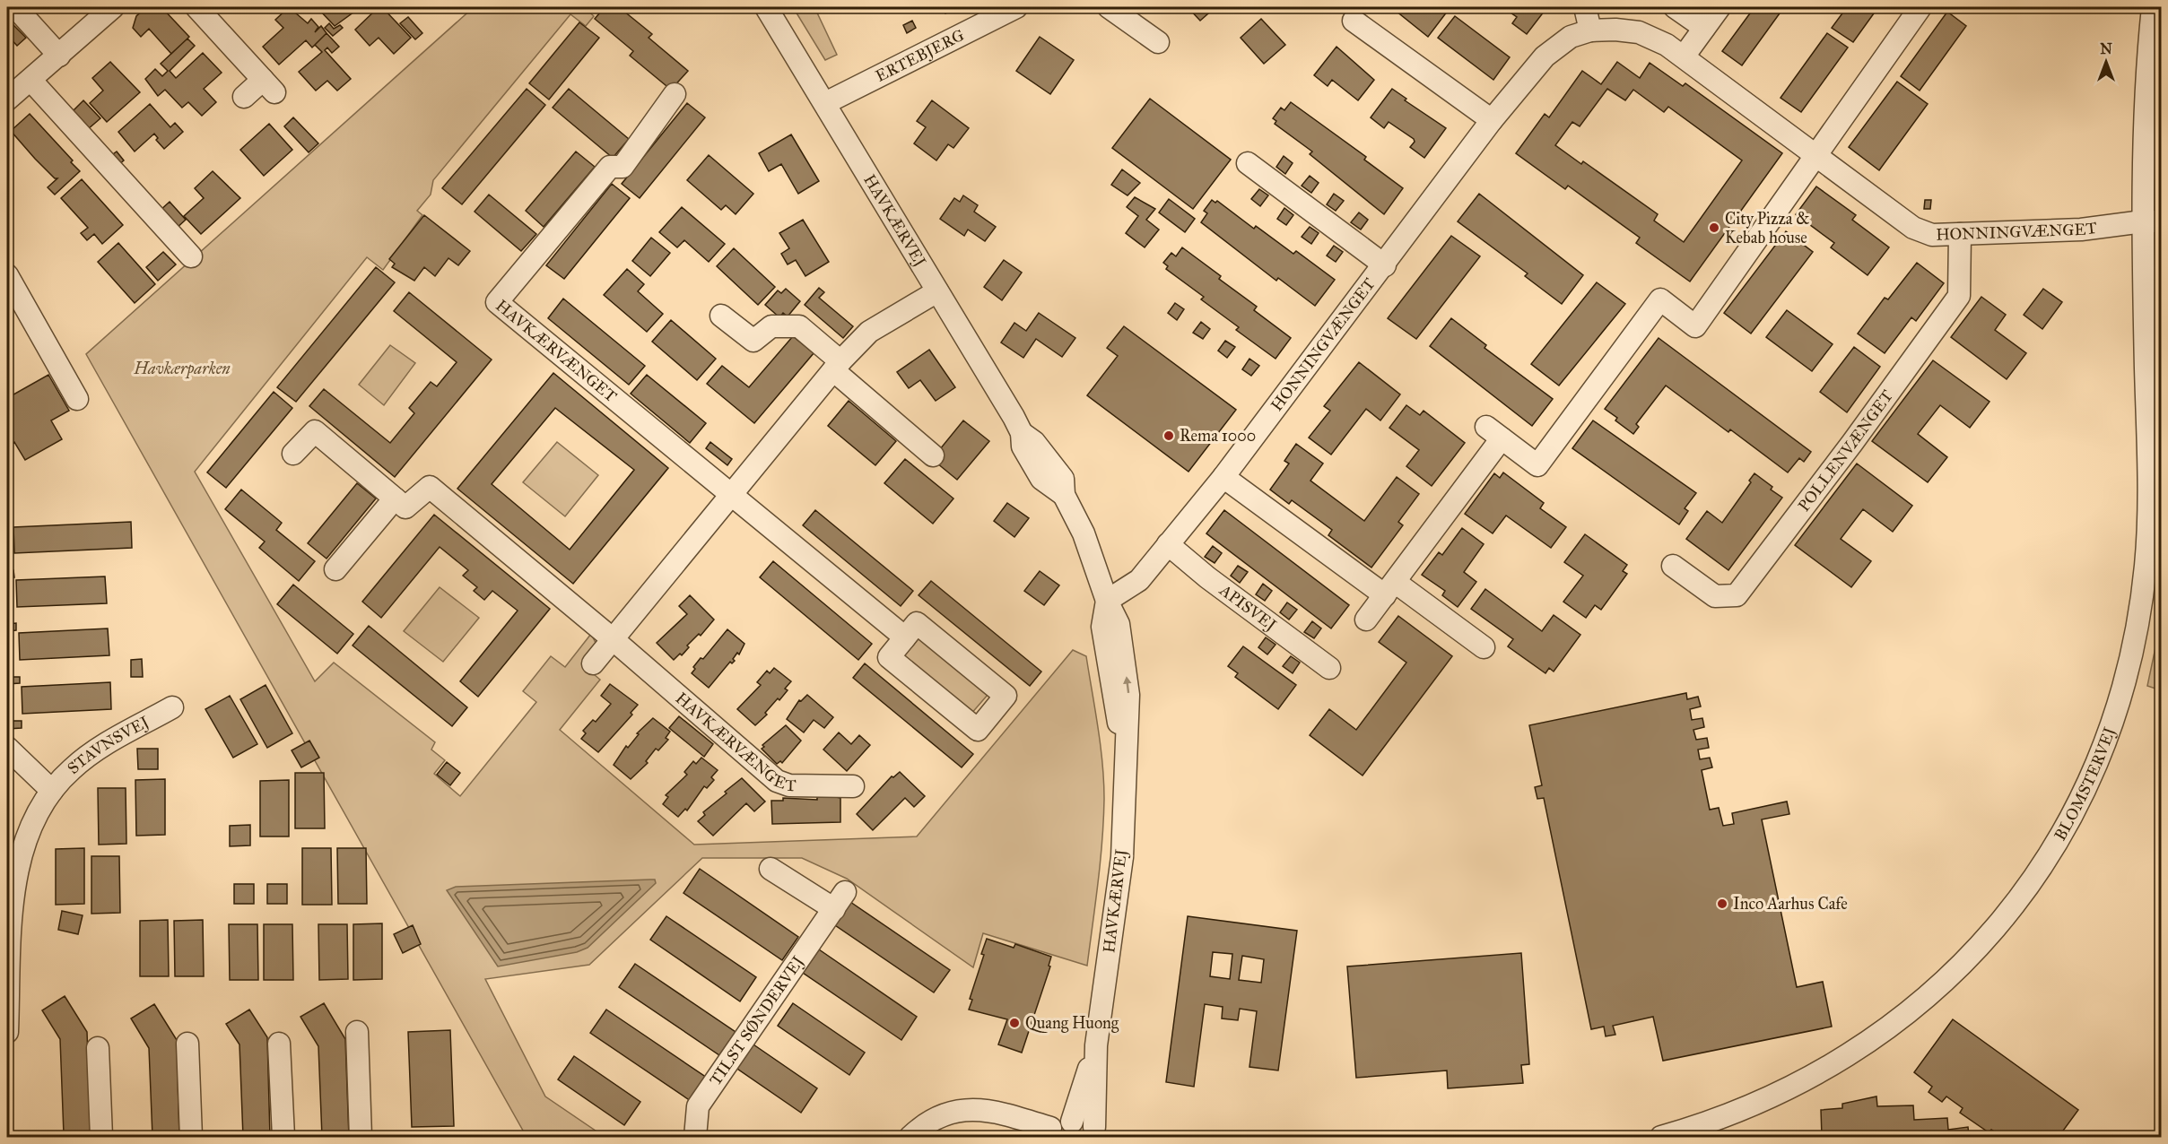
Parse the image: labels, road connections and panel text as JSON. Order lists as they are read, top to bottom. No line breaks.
{"streets":{"street":["ERTEBJERG","HAVKÆRVEJ","HONNINGVÆNGET","HAVKÆRVÆNGET","POLLENVÆNGET","APISVEJ","STAVNSVEJ","BLOMSTERVEJ","TILST SØNDERVEJ"]},"crossings":[["ERTEBJERG","HAVKÆRVEJ"],["HAVKÆRVEJ","HONNINGVÆNGET"],["HONNINGVÆNGET","POLLENVÆNGET"],["HONNINGVÆNGET","APISVEJ"],["HONNINGVÆNGET","BLOMSTERVEJ"]],"parks":["Havkærparken"],"places":["City Pizza & Kebab house","Rema 1000","Inco Aarhus Cafe","Quang Huong"],"north":"top"}
